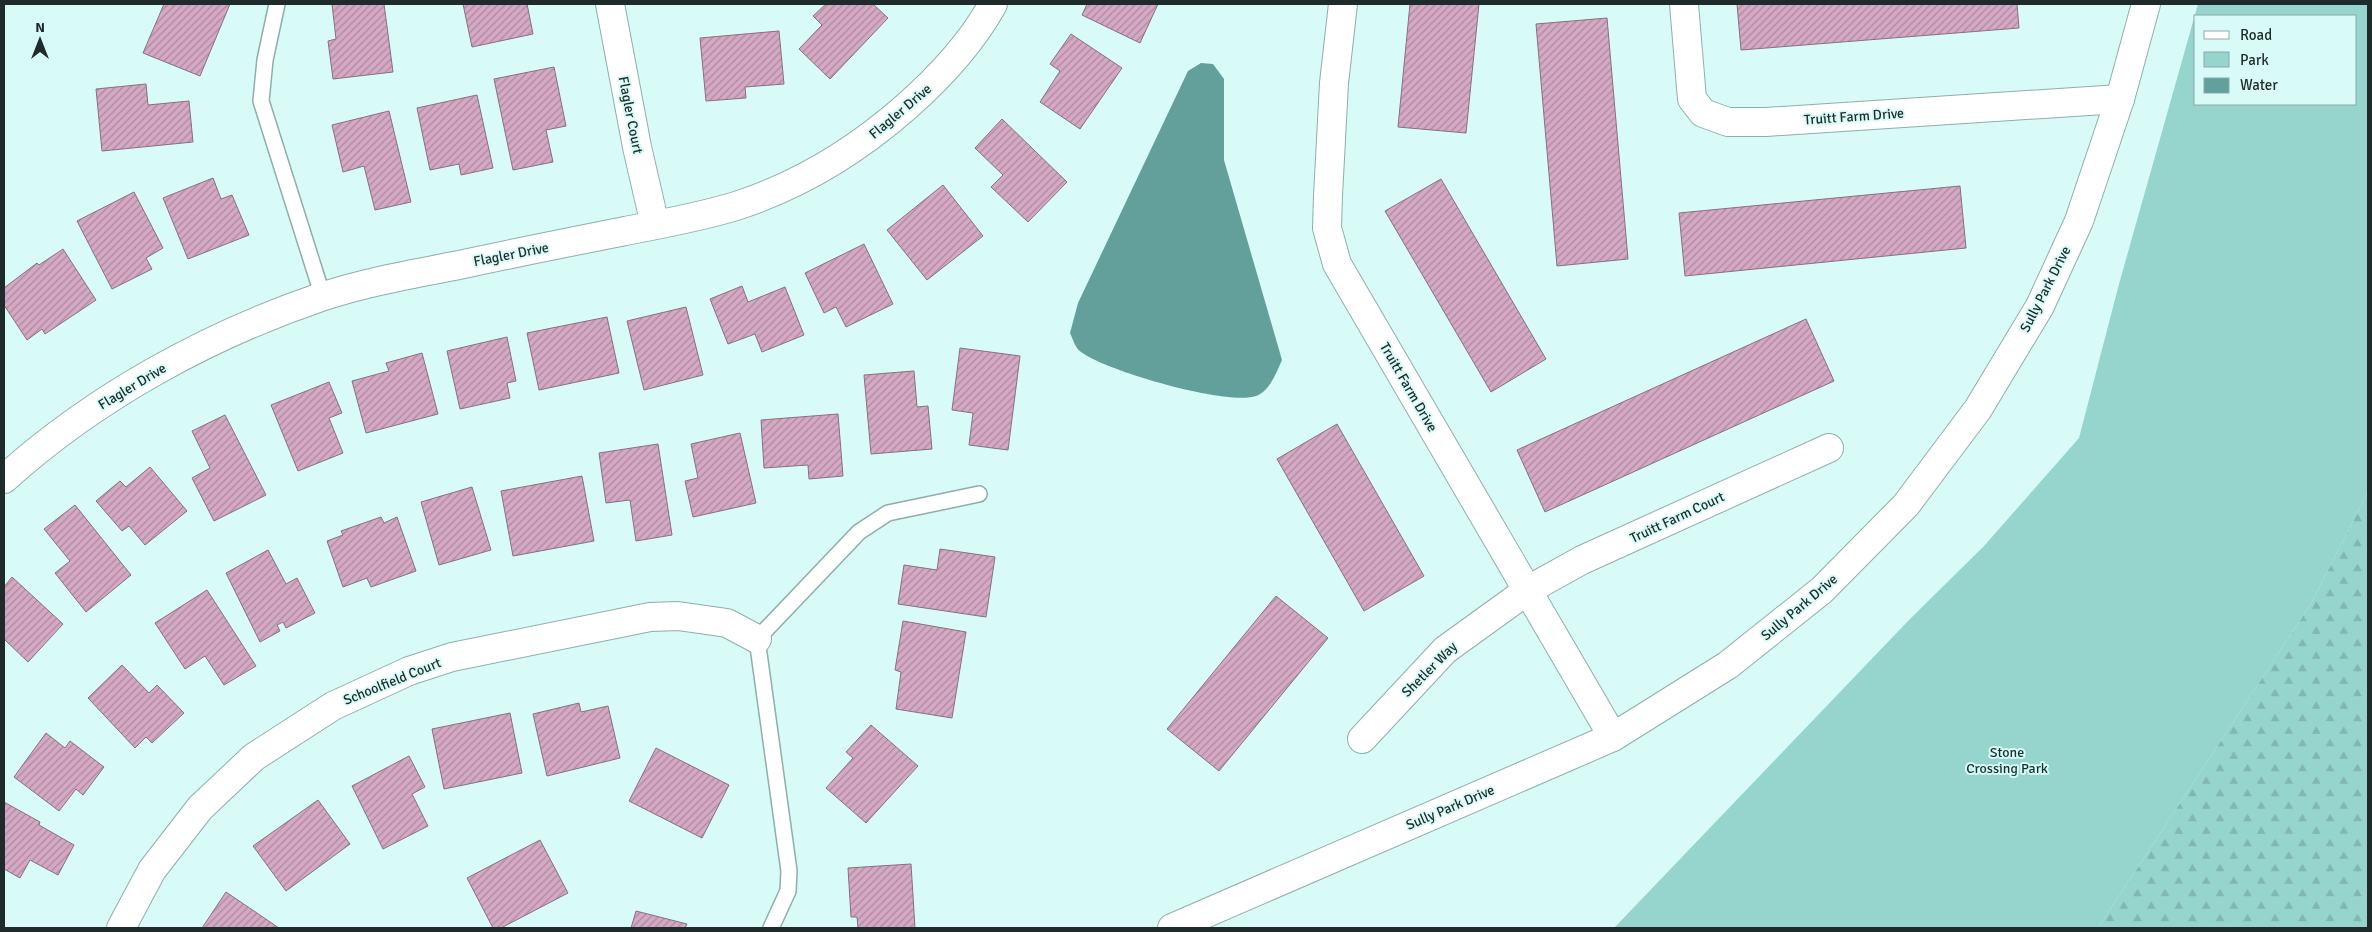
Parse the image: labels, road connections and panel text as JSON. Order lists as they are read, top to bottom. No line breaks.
{"streets":{"street":["Flagler Drive","Flagler Court","Truitt Farm Drive","Sully Park Drive","Truitt Farm Court","Shetler Way","Schoolfield Court"]},"crossings":[["Flagler Drive","Flagler Court"],["Truitt Farm Drive","Sully Park Drive"],["Truitt Farm Drive","Truitt Farm Court"],["Truitt Farm Drive","Shetler Way"],["Truitt Farm Court","Shetler Way"]],"parks":["Stone Crossing Park"],"legend":["Road","Park","Water"],"north":"top"}
